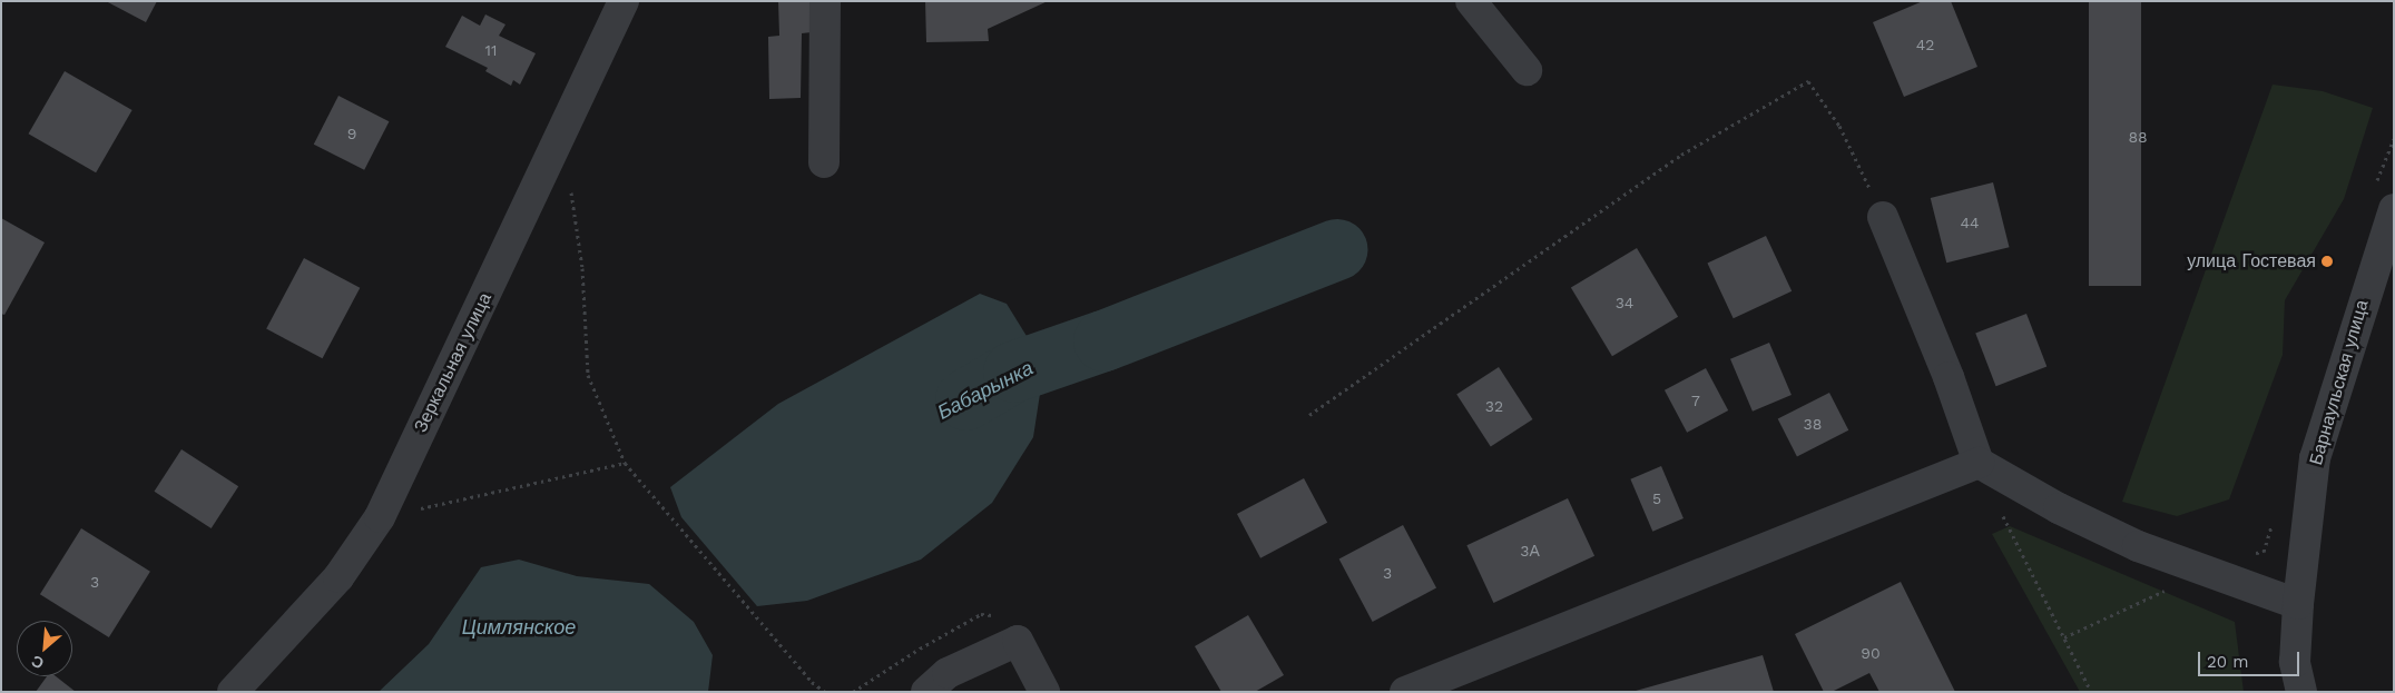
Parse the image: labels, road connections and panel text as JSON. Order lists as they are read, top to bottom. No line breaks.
{"streets":{"street":["Зеркальная улица","Барнаульская улица"]},"water":["Бабарынка","Цимлянское"],"places":["улица Гостевая"],"house_numbers":["42","11","9","88","44","34","7","32","38","5","3А","3","3","90"],"scale_bar":"20 m","north":"bottom left"}
